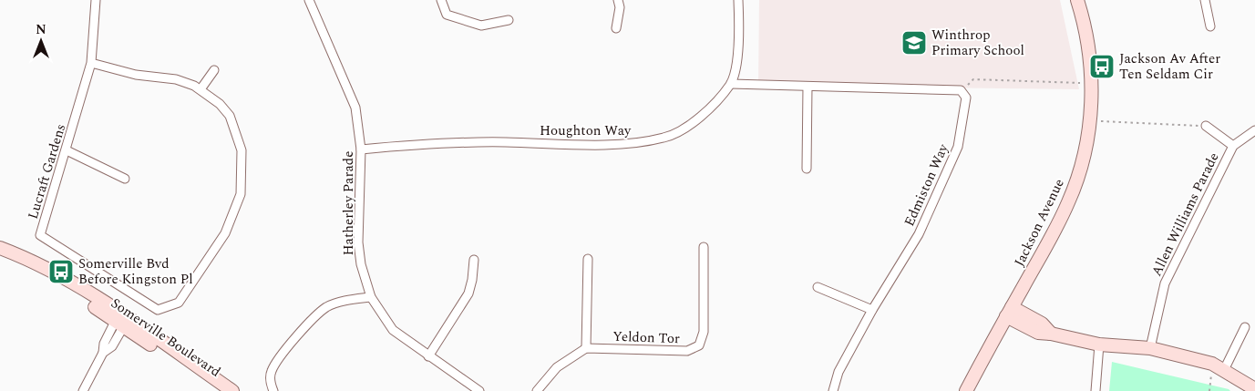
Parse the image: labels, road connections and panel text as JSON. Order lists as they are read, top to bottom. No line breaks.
{"streets":{"street":["Houghton Way","Lucraft Gardens","Edmiston Way","Hatherley Parade","Allen Williams Parade","Jackson Avenue","Somerville Boulevard","Yeldon Tor"]},"crossings":[["Houghton Way","Hatherley Parade"]],"places":{"school or university":["Winthrop Primary School"],"bus stop":["Jackson Av After Ten Seldam Cir","Somerville Bvd Before Kingston Pl"]},"north":"top"}
